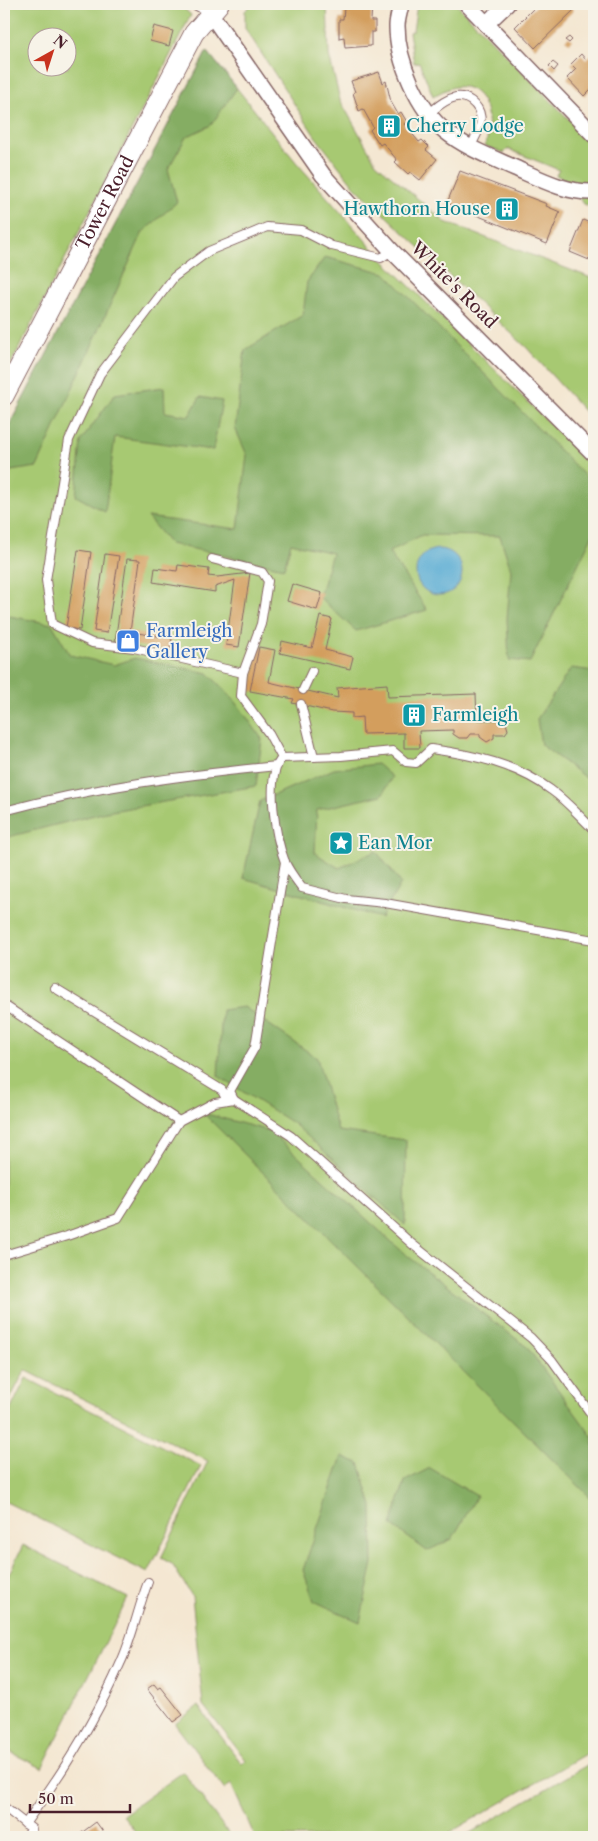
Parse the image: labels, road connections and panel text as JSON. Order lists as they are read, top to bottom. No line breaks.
{"streets":{"street":["Tower Road","White's Road"]},"crossings":[["Tower Road","White's Road"]],"places":{"building":["Cherry Lodge","Hawthorn House","Farmleigh"],"shop":["Farmleigh Gallery"],"place":["Ean Mor"]},"scale_bar":"50 m","north":"top right"}
